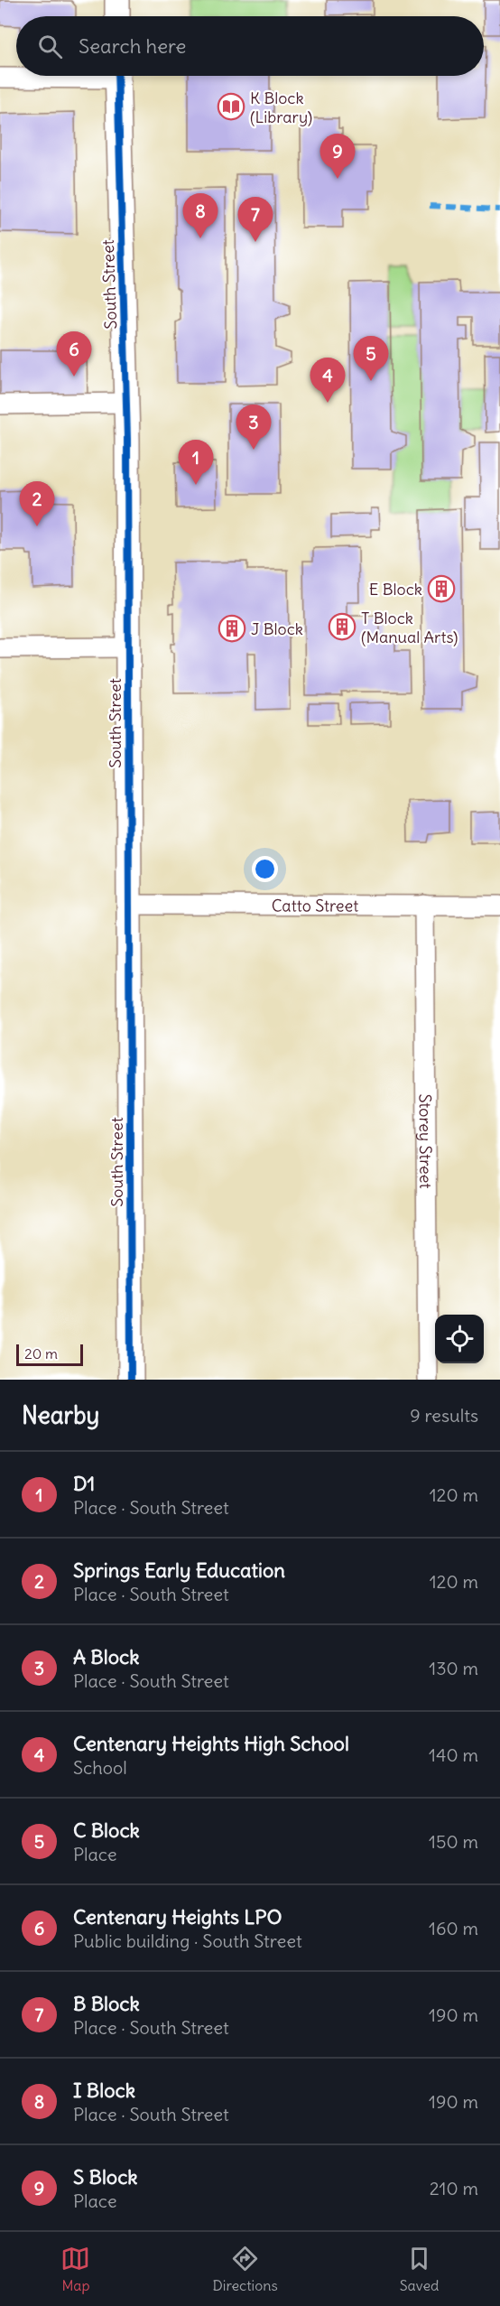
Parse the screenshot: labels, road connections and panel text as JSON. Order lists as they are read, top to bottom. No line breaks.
{"streets":{"street":["South Street","Catto Street","Storey Street"]},"crossings":[["South Street","Catto Street"],["Catto Street","Storey Street"]],"places":{"library":["K Block (Library)"],"building":["E Block","T Block (Manual Arts)","J Block"]},"scale_bar":"20 m","page":{"search":"Search here","pins":["9","8","7","6","5","4","3","1","2"],"scale":"20 m","heading":["Nearby","9 results"],"list":[{"mark":"1","name":"D1","note":"Place · South Street","value":"120 m"},{"mark":"2","name":"Springs Early Education","note":"Place · South Street","value":"120 m"},{"mark":"3","name":"A Block","note":"Place · South Street","value":"130 m"},{"mark":"4","name":"Centenary Heights High School","note":"School","value":"140 m"},{"mark":"5","name":"C Block","note":"Place","value":"150 m"},{"mark":"6","name":"Centenary Heights LPO","note":"Public building · South Street","value":"160 m"},{"mark":"7","name":"B Block","note":"Place · South Street","value":"190 m"},{"mark":"8","name":"I Block","note":"Place · South Street","value":"190 m"},{"mark":"9","name":"S Block","note":"Place","value":"210 m"}],"nav":["Map","Directions","Saved"]}}
